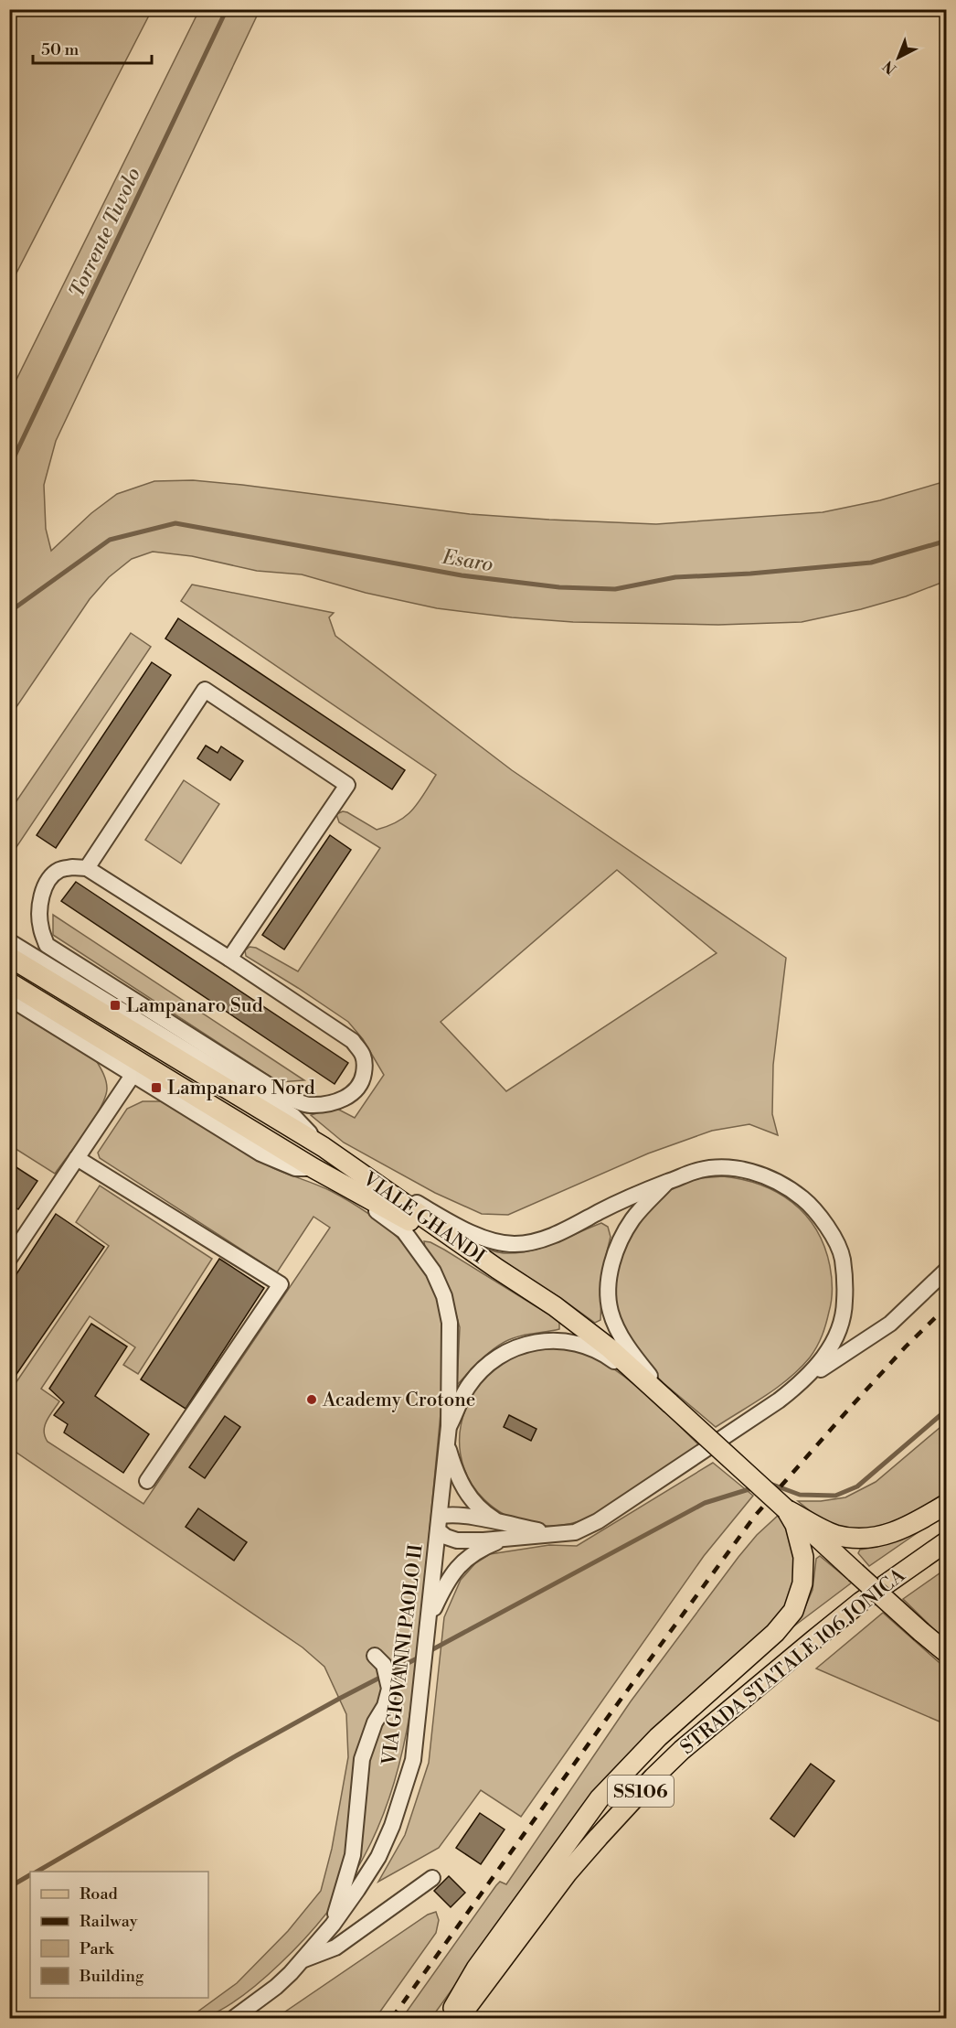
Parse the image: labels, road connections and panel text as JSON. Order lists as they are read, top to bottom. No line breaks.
{"streets":{"main road":["VIALE GHANDI","STRADA STATALE 106 JONICA","SS106"],"street":["VIA GIOVANNI PAOLO II"]},"water":["Torrente Tuvolo","Esaro"],"places":{"transit":["Lampanaro Sud","Lampanaro Nord"],"other":["Academy Crotone"]},"legend":["Road","Railway","Park","Building"],"scale_bar":"50 m","north":"bottom left"}
